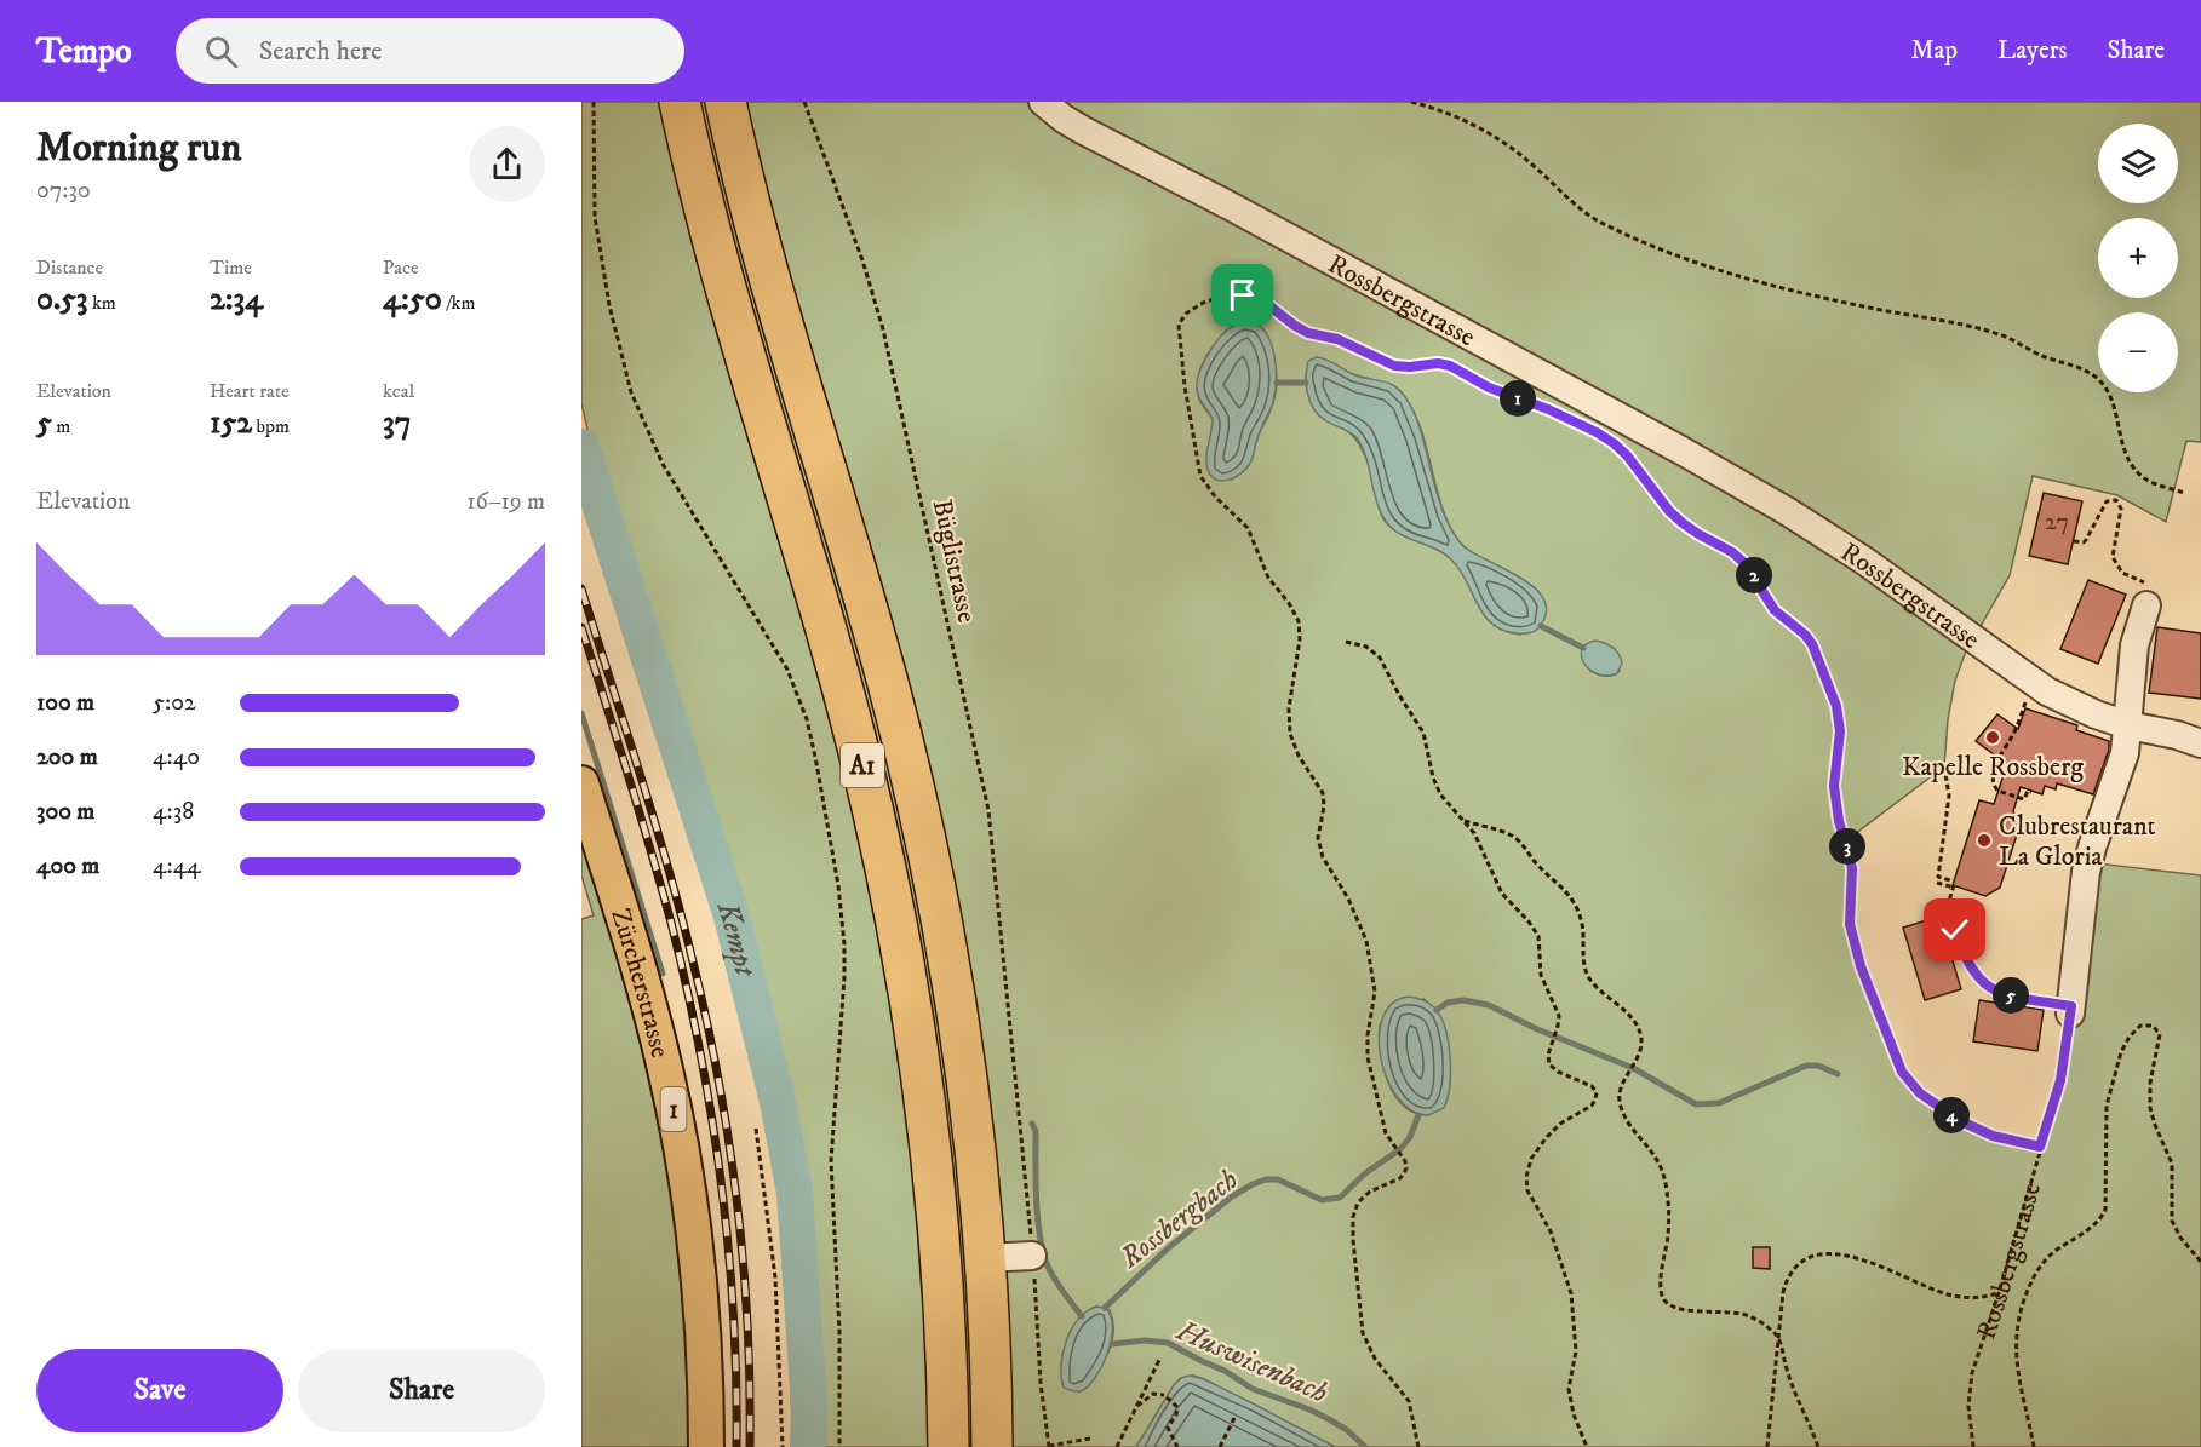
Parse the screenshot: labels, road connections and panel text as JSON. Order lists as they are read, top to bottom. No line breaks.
{"streets":{"highway":["A1"],"main road":["Zürcherstrasse","1"],"street":["Rossbergstrasse"],"path":["Büglistrasse"]},"water":["Kempt","Rossbergbach","Huswisenbach"],"places":["Kapelle Rossberg","Clubrestaurant La Gloria"],"house_numbers":["27"],"page":{"header":"Tempo","search":"Search here","nav":["Map","Layers","Share"],"heading":["Morning run","07:30"],"map_buttons":["+","−"],"stats":[["Distance","0.53 km"],["Time","2:34"],["Pace","4:50 /km"],["Elevation","5 m"],["Heart rate","152 bpm"],["kcal","37"]],"pins":["1","2","3","5","4"],"chart":["Elevation","16–19 m"],"list":[{"name":"100 m","note":"5:02"},{"name":"200 m","note":"4:40"},{"name":"300 m","note":"4:38"},{"name":"400 m","note":"4:44"}],"buttons":["Save","Share"]}}
